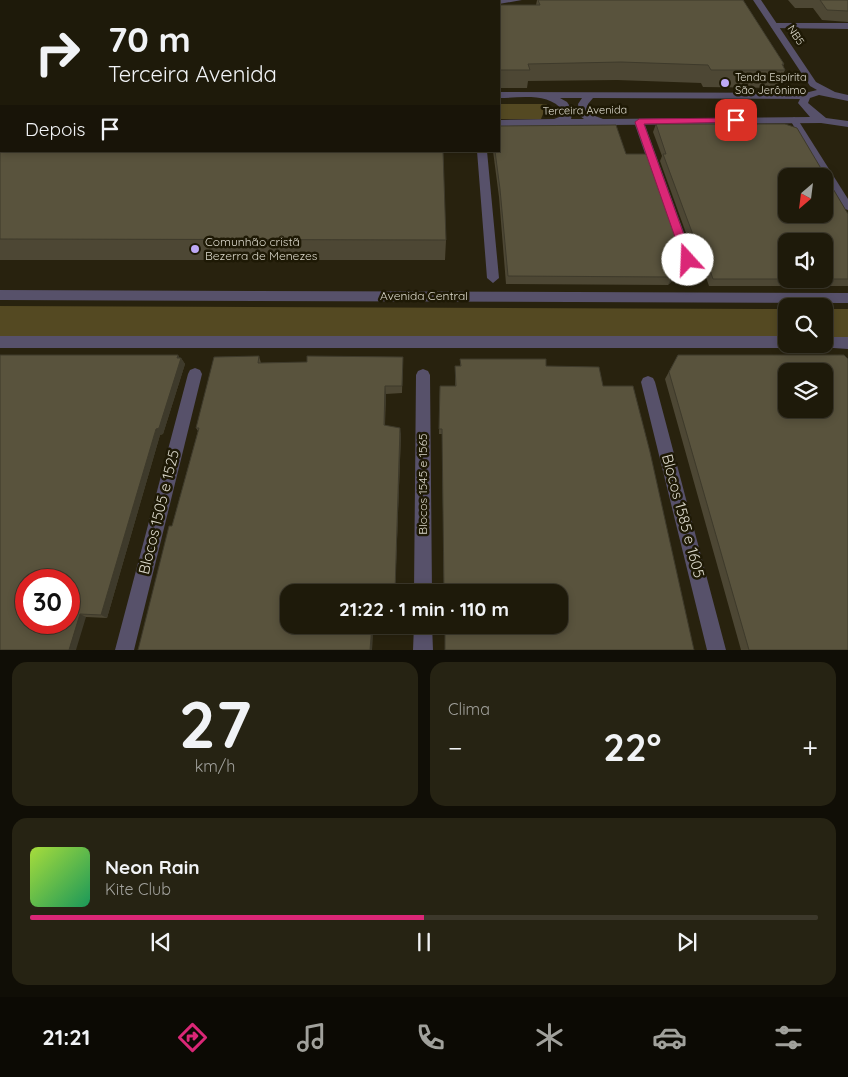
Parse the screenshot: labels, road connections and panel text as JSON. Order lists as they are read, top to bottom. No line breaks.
{"streets":{"street":["NB5","Terceira Avenida","Avenida Central","Blocos 1545 e 1565","Blocos 1505 e 1525","Blocos 1585 e 1605"]},"crossings":[["NB5","Terceira Avenida"]],"places":["Tenda Espírita São Jerônimo","Comunhão cristã Bezerra de Menezes"],"north":"bottom left","page":{"turn":["70 m","Terceira Avenida"],"then":"Depois","limit":"30","trip":"21:22 · 1 min · 110 m","tile":[["27","km/h"],"Clima"],"heat":["−","22°","+"],"song":["Neon Rain","Kite Club"],"tabs":"21:21"}}
